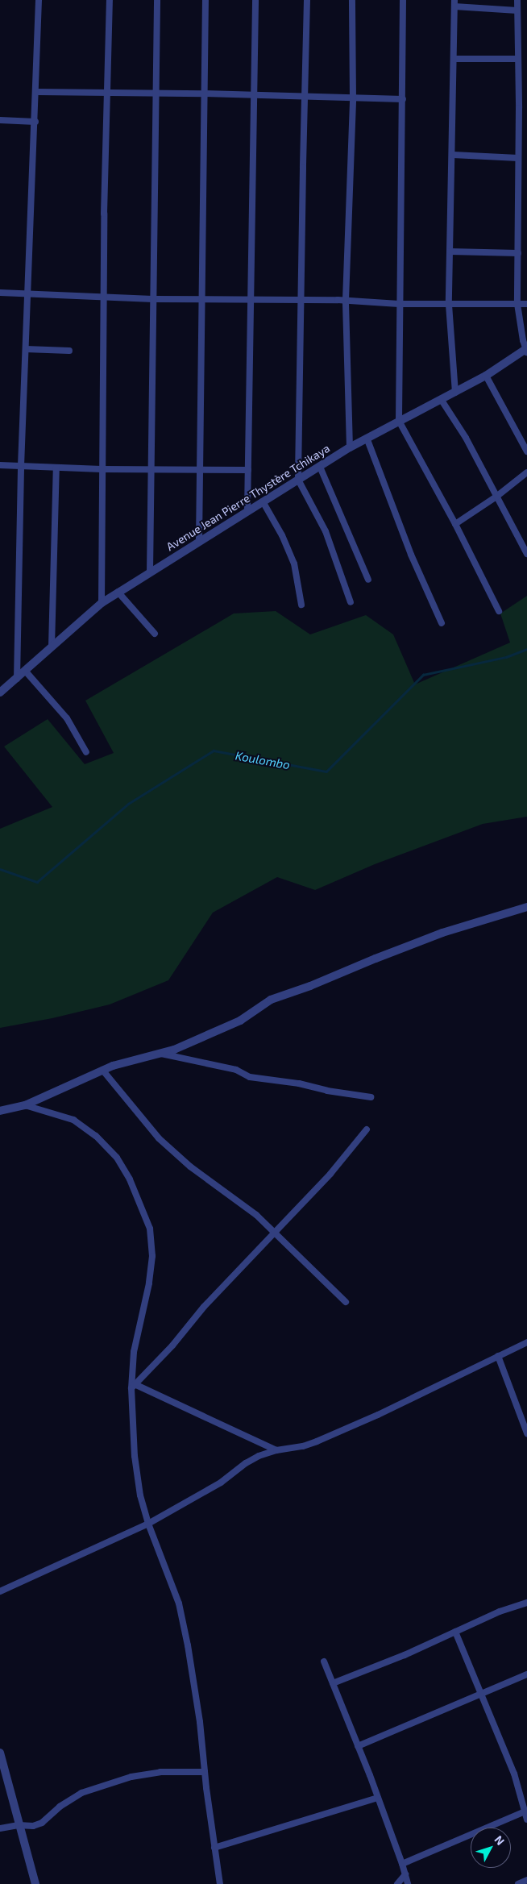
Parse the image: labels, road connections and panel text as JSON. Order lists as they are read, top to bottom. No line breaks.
{"streets":{"street":["Avenue Jean Pierre Thystère Tchikaya"]},"water":["Koulombo"],"north":"top right"}
